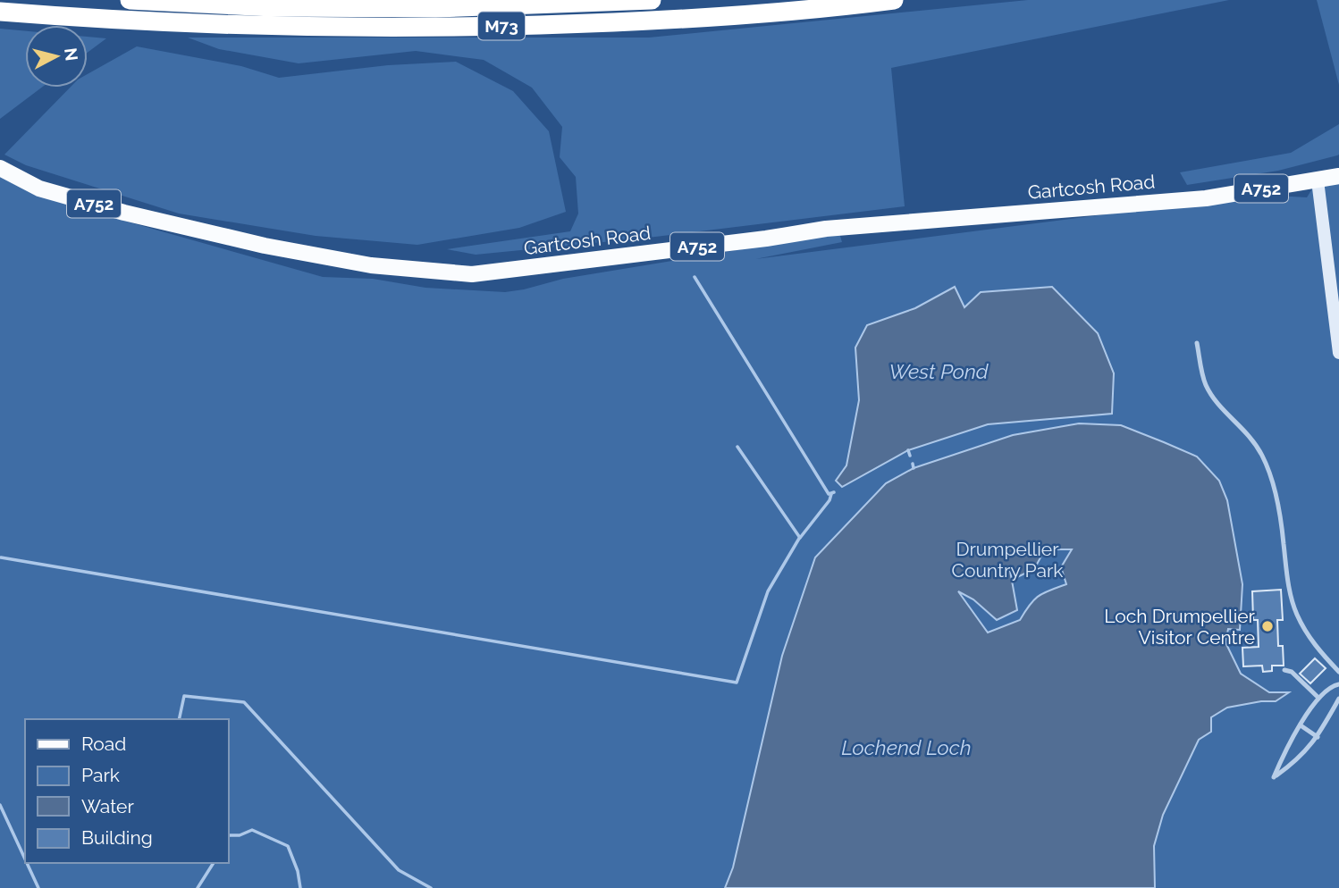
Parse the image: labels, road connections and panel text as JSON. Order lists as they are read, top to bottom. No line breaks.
{"streets":{"highway":["M73"],"main road":["Gartcosh Road","A752"]},"water":["West Pond","Lochend Loch"],"parks":["Drumpellier Country Park"],"places":["Loch Drumpellier Visitor Centre"],"legend":["Road","Park","Water","Building"],"north":"right"}
